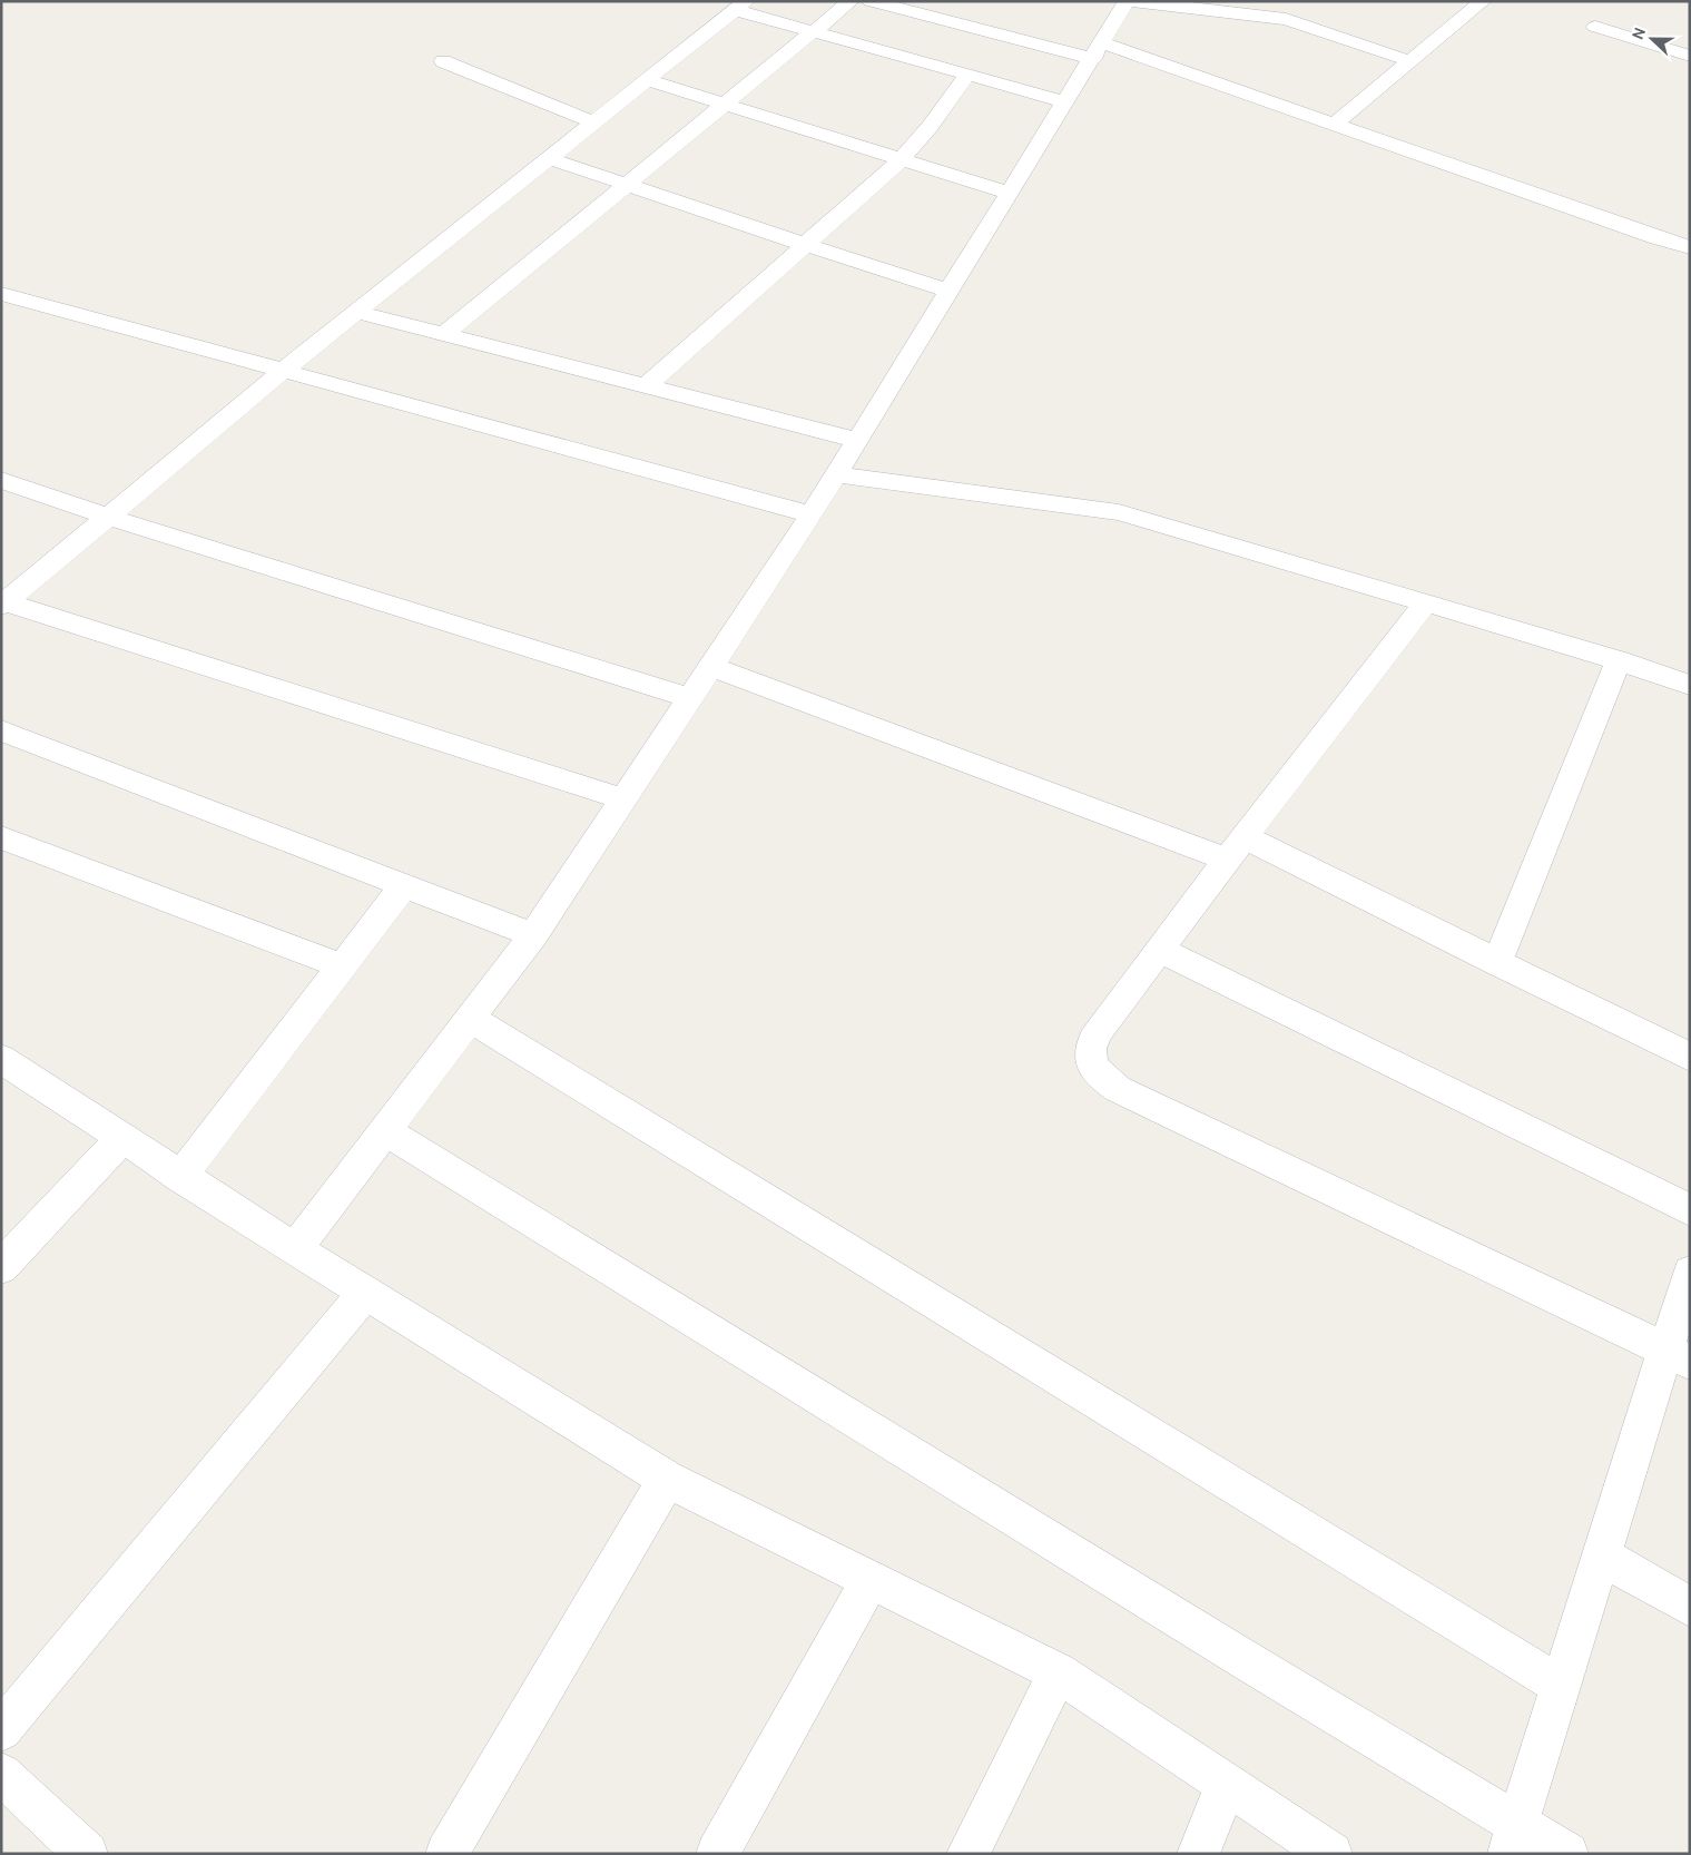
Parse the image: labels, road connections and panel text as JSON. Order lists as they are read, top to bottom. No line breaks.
{"north":"left"}
